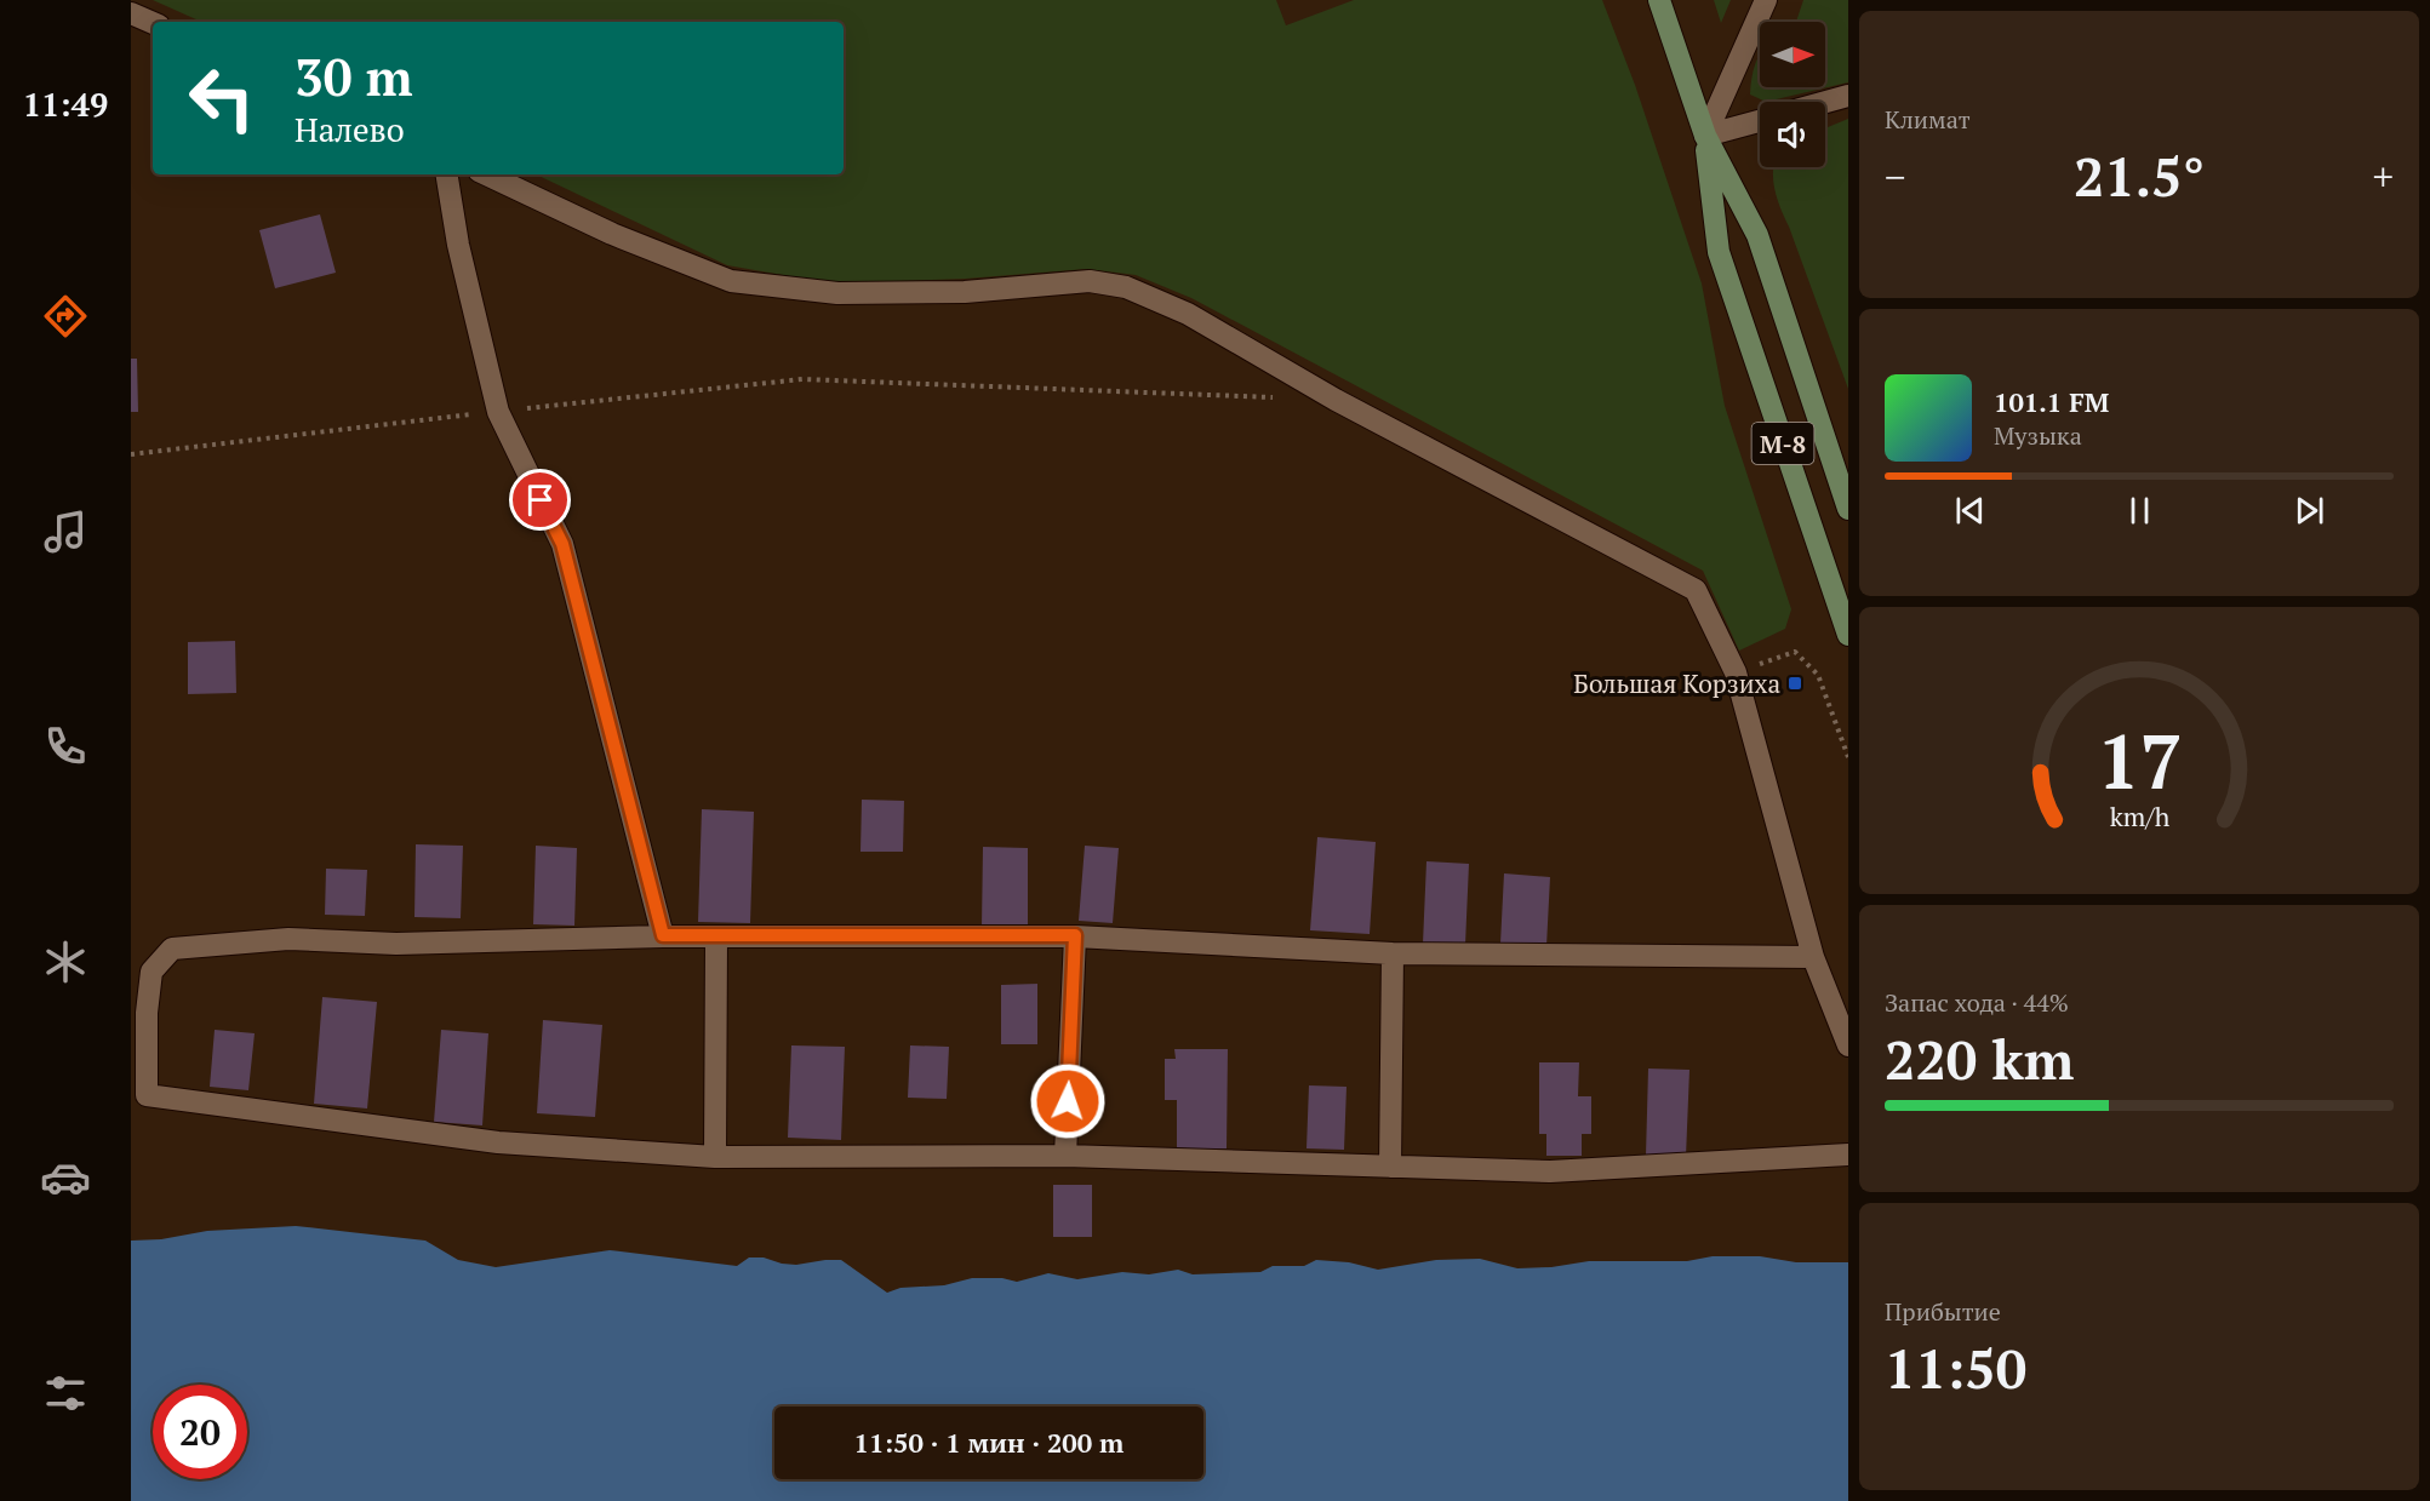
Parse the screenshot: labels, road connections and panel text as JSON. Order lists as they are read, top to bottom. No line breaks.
{"streets":{"main road":["М-8"]},"places":{"transit":["Большая Корзиха"]},"north":"right","page":{"tabs":"11:49","tile":["Климат",["Запас хода · 44%","220 km"],["Прибытие","11:50"]],"turn":["30 m","Налево"],"heat":["−","21.5°","+"],"song":["101.1 FM","Музыка"],"limit":"20","trip":"11:50 · 1 мин · 200 m","gauge":["17","km/h"]}}
